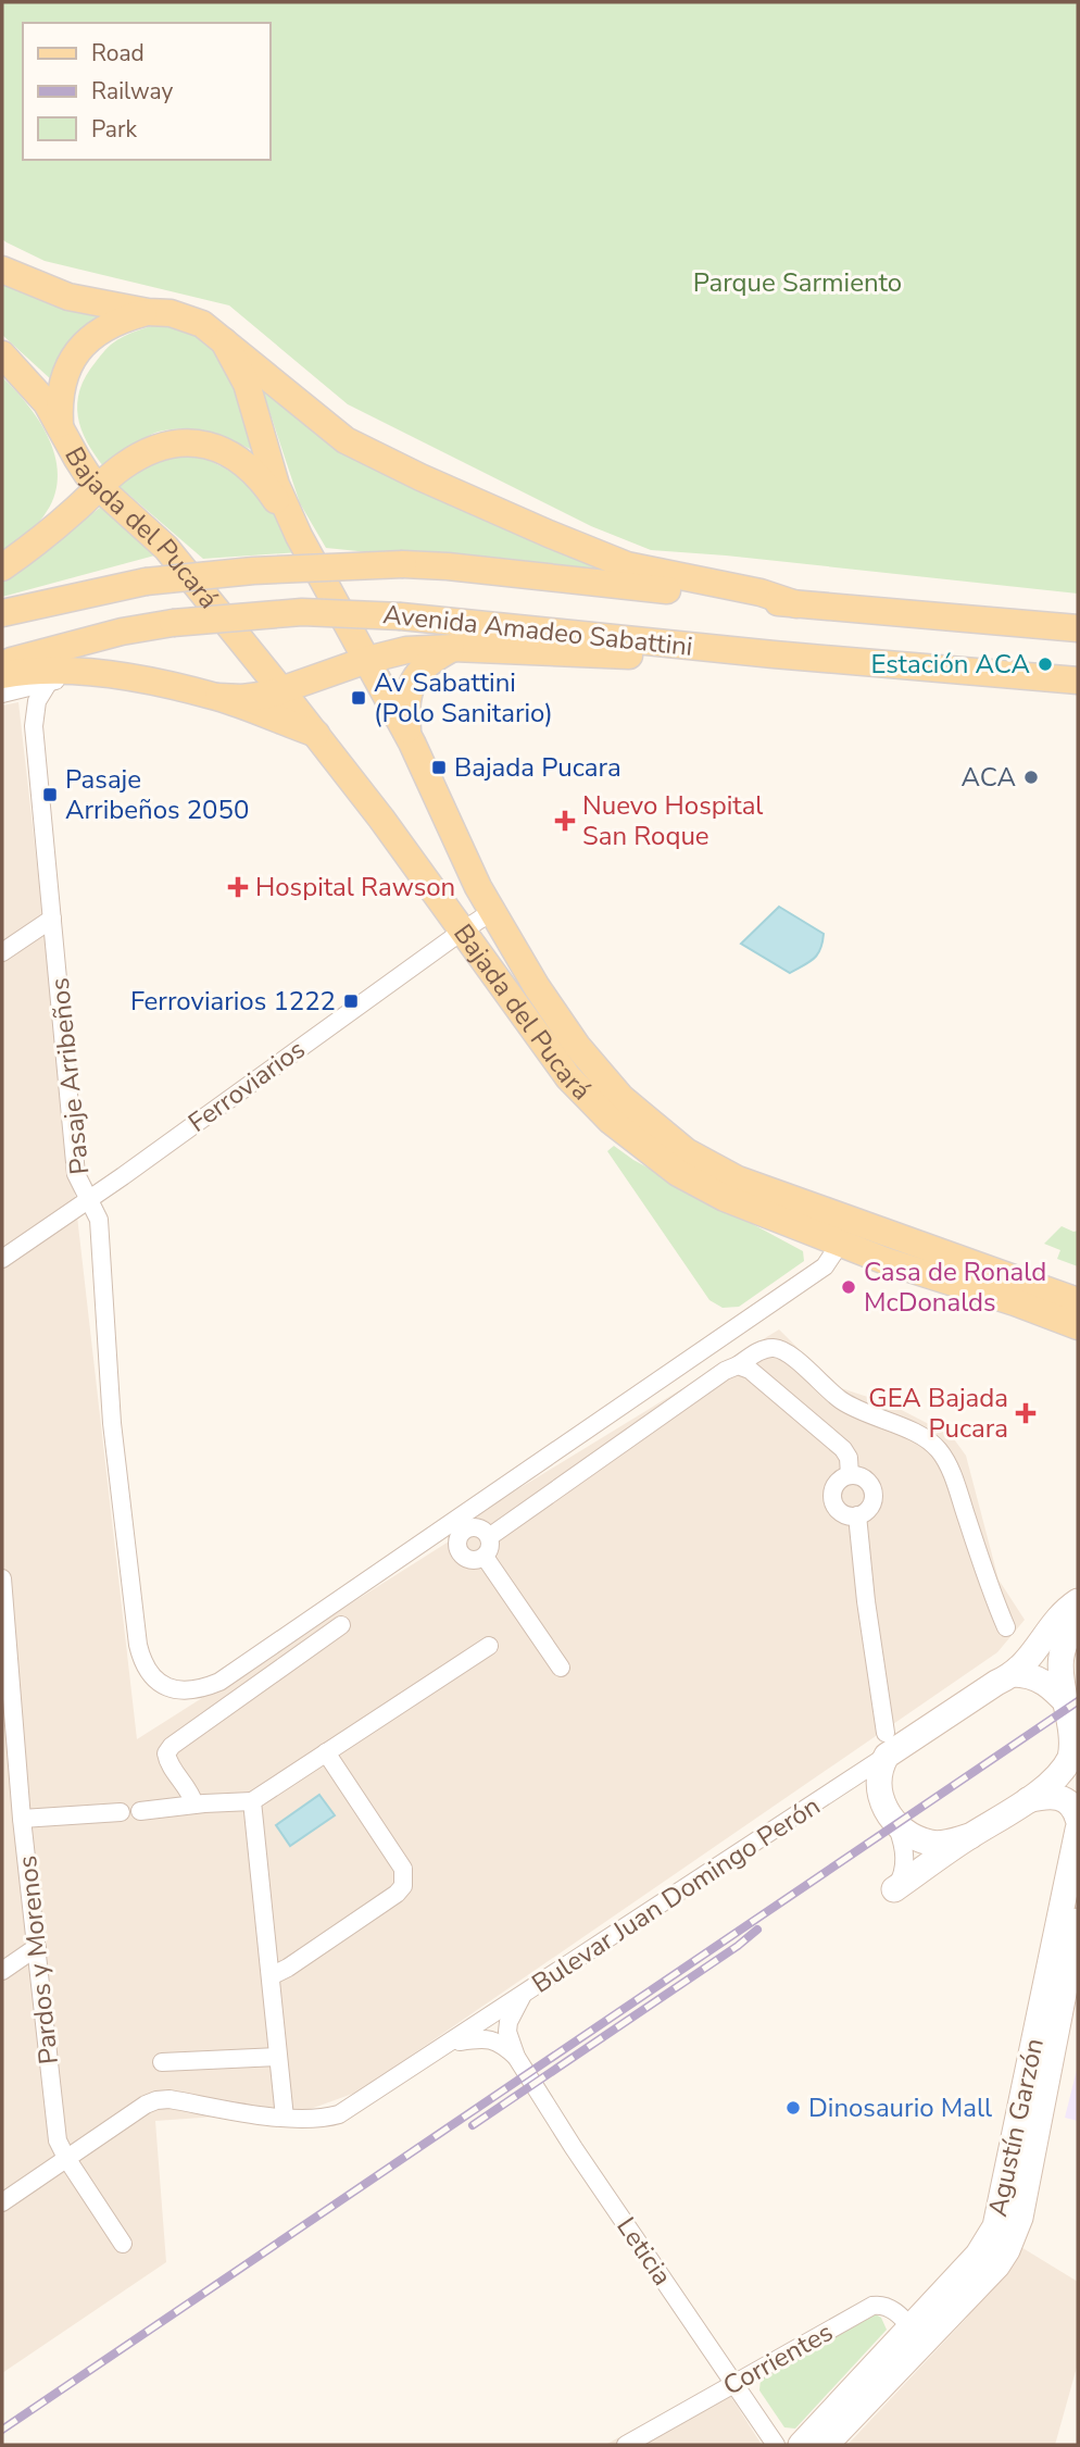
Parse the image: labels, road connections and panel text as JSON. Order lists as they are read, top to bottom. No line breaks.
{"streets":{"main road":["Bajada del Pucará","Avenida Amadeo Sabattini","Bulevar Juan Domingo Perón","Agustín Garzón"],"street":["Pasaje Arribeños","Ferroviarios","Pardos y Morenos","Leticia","Corrientes"]},"crossings":[["Bajada del Pucará","Pasaje Arribeños"],["Bajada del Pucará","Ferroviarios"],["Pasaje Arribeños","Ferroviarios"],["Bulevar Juan Domingo Perón","Leticia"],["Agustín Garzón","Corrientes"],["Leticia","Corrientes"]],"parks":["Parque Sarmiento"],"places":{"other":["Estación ACA","ACA","Casa de Ronald McDonalds","Dinosaurio Mall"],"transit":["Av Sabattini (Polo Sanitario)","Bajada Pucara","Pasaje Arribeños 2050","Ferroviarios 1222"],"health":["Nuevo Hospital San Roque","Hospital Rawson","GEA Bajada Pucara"]},"legend":["Road","Railway","Park"]}
